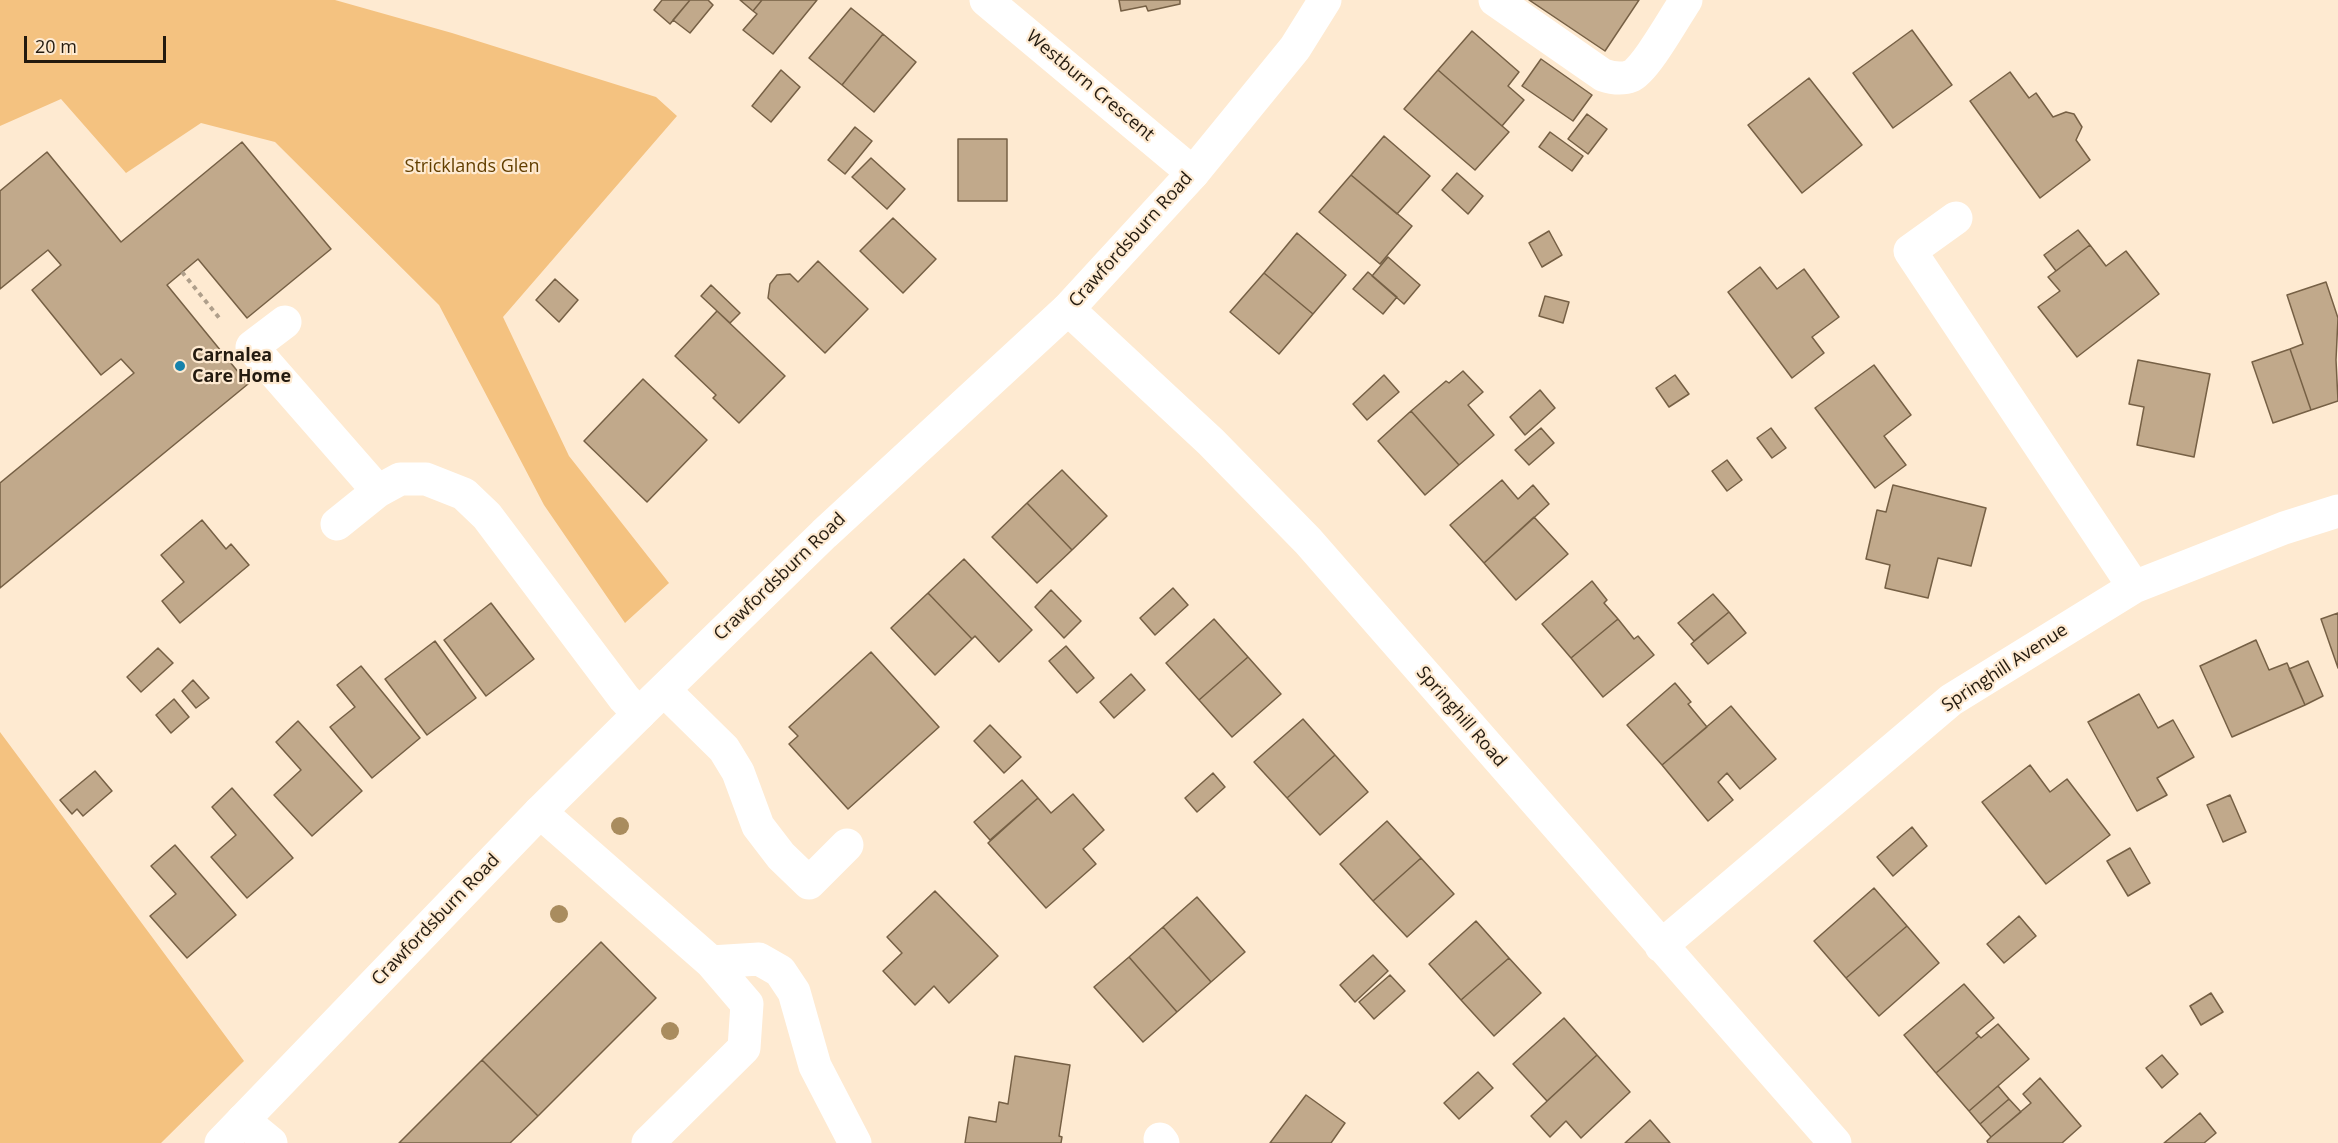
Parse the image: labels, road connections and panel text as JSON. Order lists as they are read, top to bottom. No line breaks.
{"streets":{"street":["Westburn Crescent","Crawfordsburn Road","Springhill Avenue","Springhill Road"]},"crossings":[["Westburn Crescent","Crawfordsburn Road"],["Crawfordsburn Road","Springhill Road"],["Springhill Avenue","Springhill Road"]],"parks":["Stricklands Glen"],"places":["Carnalea Care Home"],"scale_bar":"20 m"}
